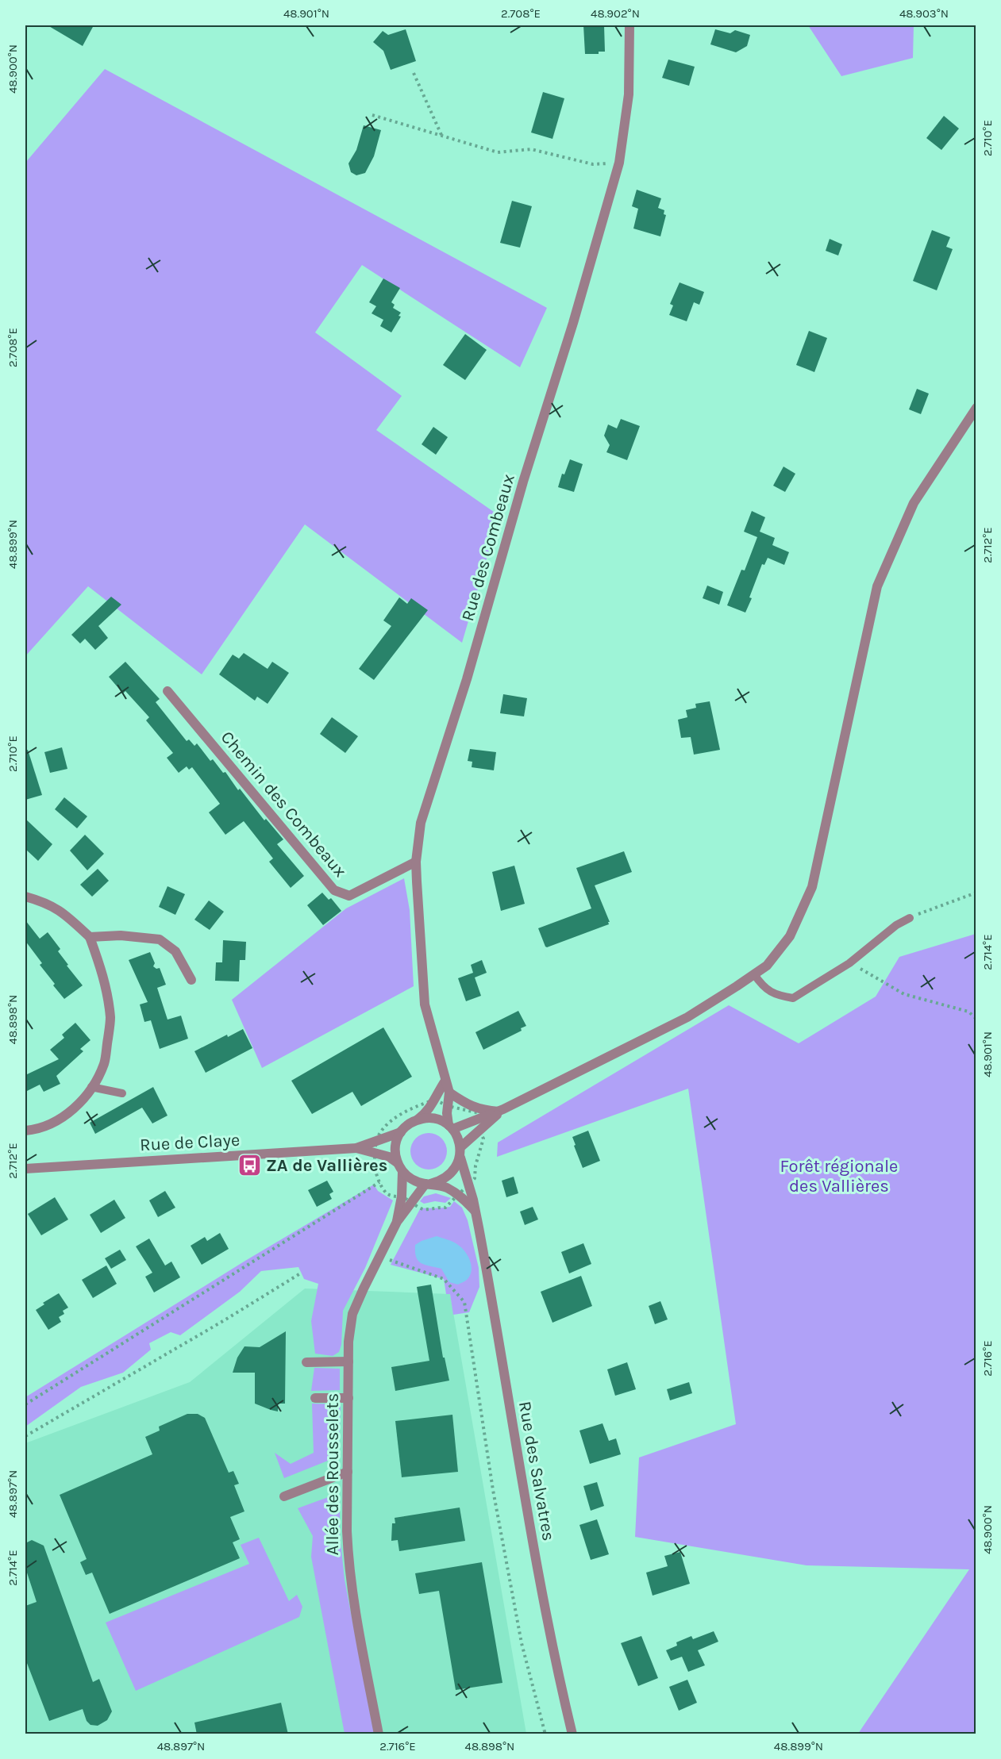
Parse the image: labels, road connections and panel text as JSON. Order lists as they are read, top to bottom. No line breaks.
{"streets":{"street":["Rue des Combeaux","Chemin des Combeaux","Rue de Claye","Rue des Salvatres","Allée des Rousselets"]},"crossings":[["Rue des Combeaux","Chemin des Combeaux"],["Rue des Combeaux","Rue de Claye"],["Rue des Combeaux","Rue des Salvatres"],["Rue des Combeaux","Allée des Rousselets"],["Rue de Claye","Rue des Salvatres"],["Rue de Claye","Allée des Rousselets"],["Rue des Salvatres","Allée des Rousselets"]],"parks":["Forêt régionale des Vallières"],"places":{"bus stop":["ZA de Vallières"]},"coordinates":["48.901°N","2.708°E","48.902°N","48.903°N","48.900°N","2.710°E","48.899°N","2.712°E","2.714°E","48.898°N","2.716°E","48.897°N"]}
